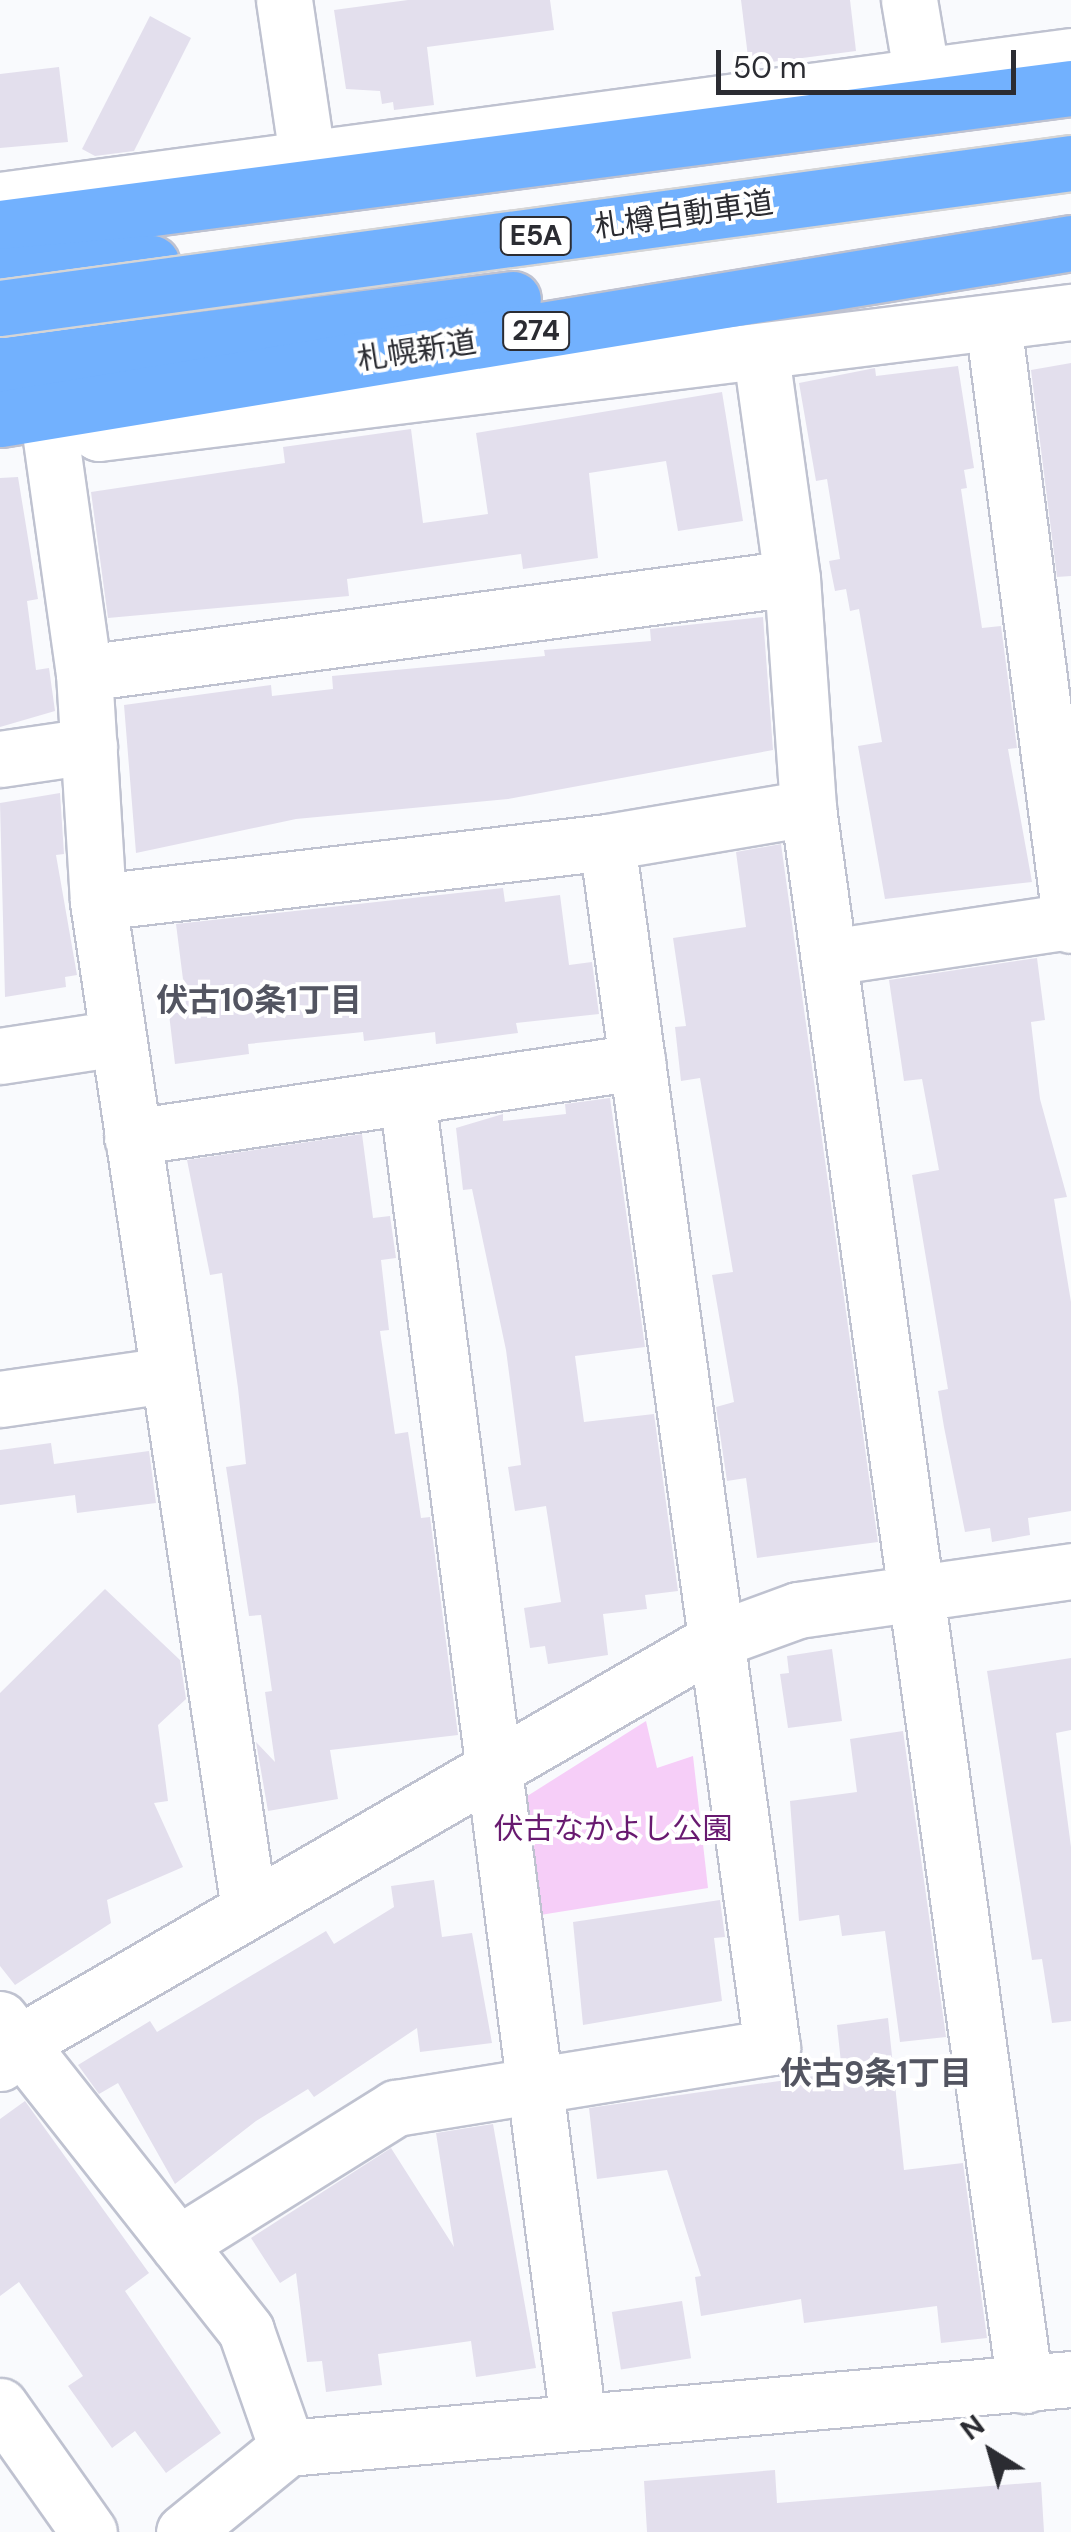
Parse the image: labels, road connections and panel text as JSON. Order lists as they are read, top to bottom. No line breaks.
{"streets":{"highway":["札樽自動車道","E5A","274","札幌新道"]},"districts":["伏古10条1丁目","伏古9条1丁目"],"parks":["伏古なかよし公園"],"scale_bar":"50 m","north":"top left"}
